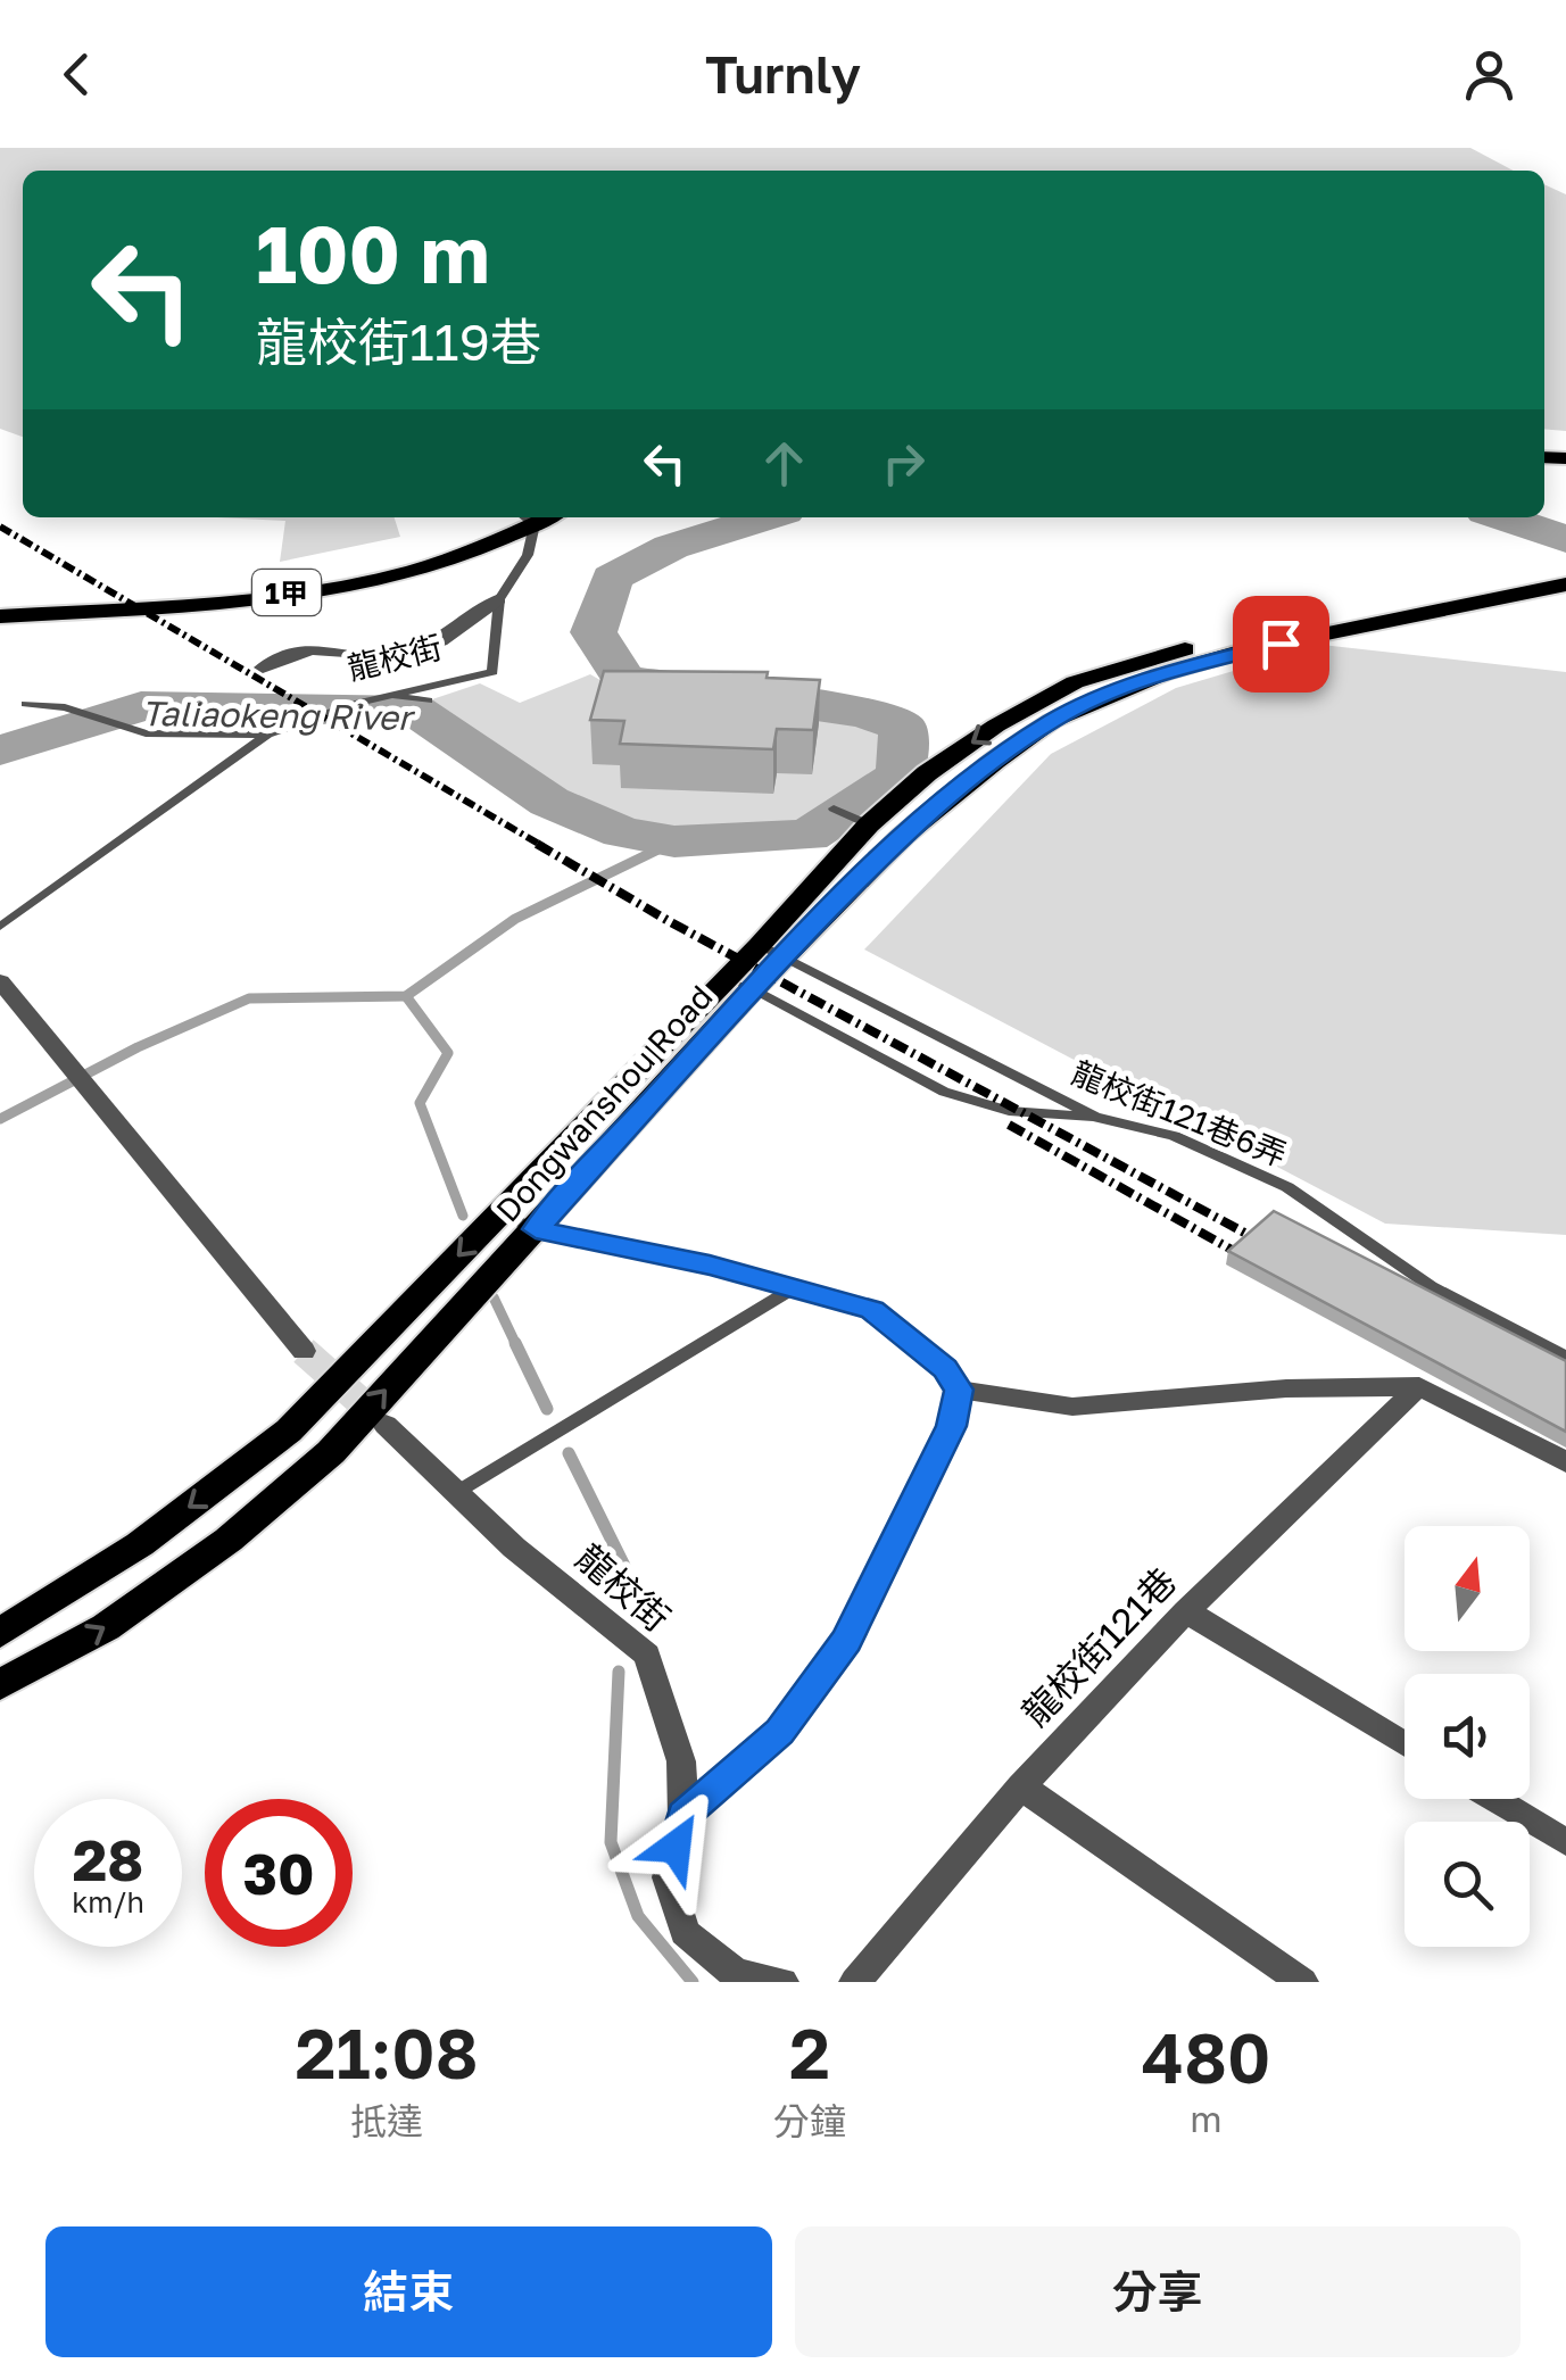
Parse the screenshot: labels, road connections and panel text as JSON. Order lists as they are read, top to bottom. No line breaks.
{"streets":{"main road":["1甲","Dongwanshou Road"],"street":["龍校街","龍校街121巷"],"lane":["龍校街121巷6弄"]},"crossings":[["Dongwanshou Road","龍校街121巷6弄"]],"water":["Taliaokeng River"],"north":"top","page":{"header":"Turnly","turn":["100 m","龍校街119巷"],"speed":"28 km/h","limit":"30","eta":["21:08","抵達","2","分鐘","480","m"],"buttons":["結束","分享"]}}
